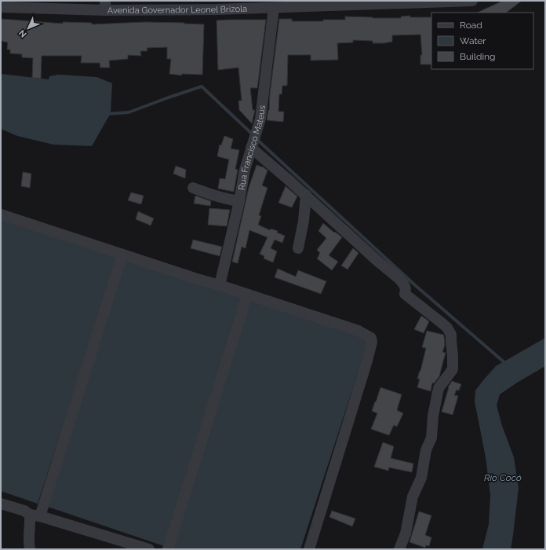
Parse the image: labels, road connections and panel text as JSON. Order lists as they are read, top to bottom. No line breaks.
{"streets":{"street":["Avenida Governador Leonel Brizola","Rua Francisco Mateus"]},"crossings":[["Avenida Governador Leonel Brizola","Rua Francisco Mateus"]],"water":["Rio Cocó"],"legend":["Road","Water","Building"],"north":"bottom left"}
